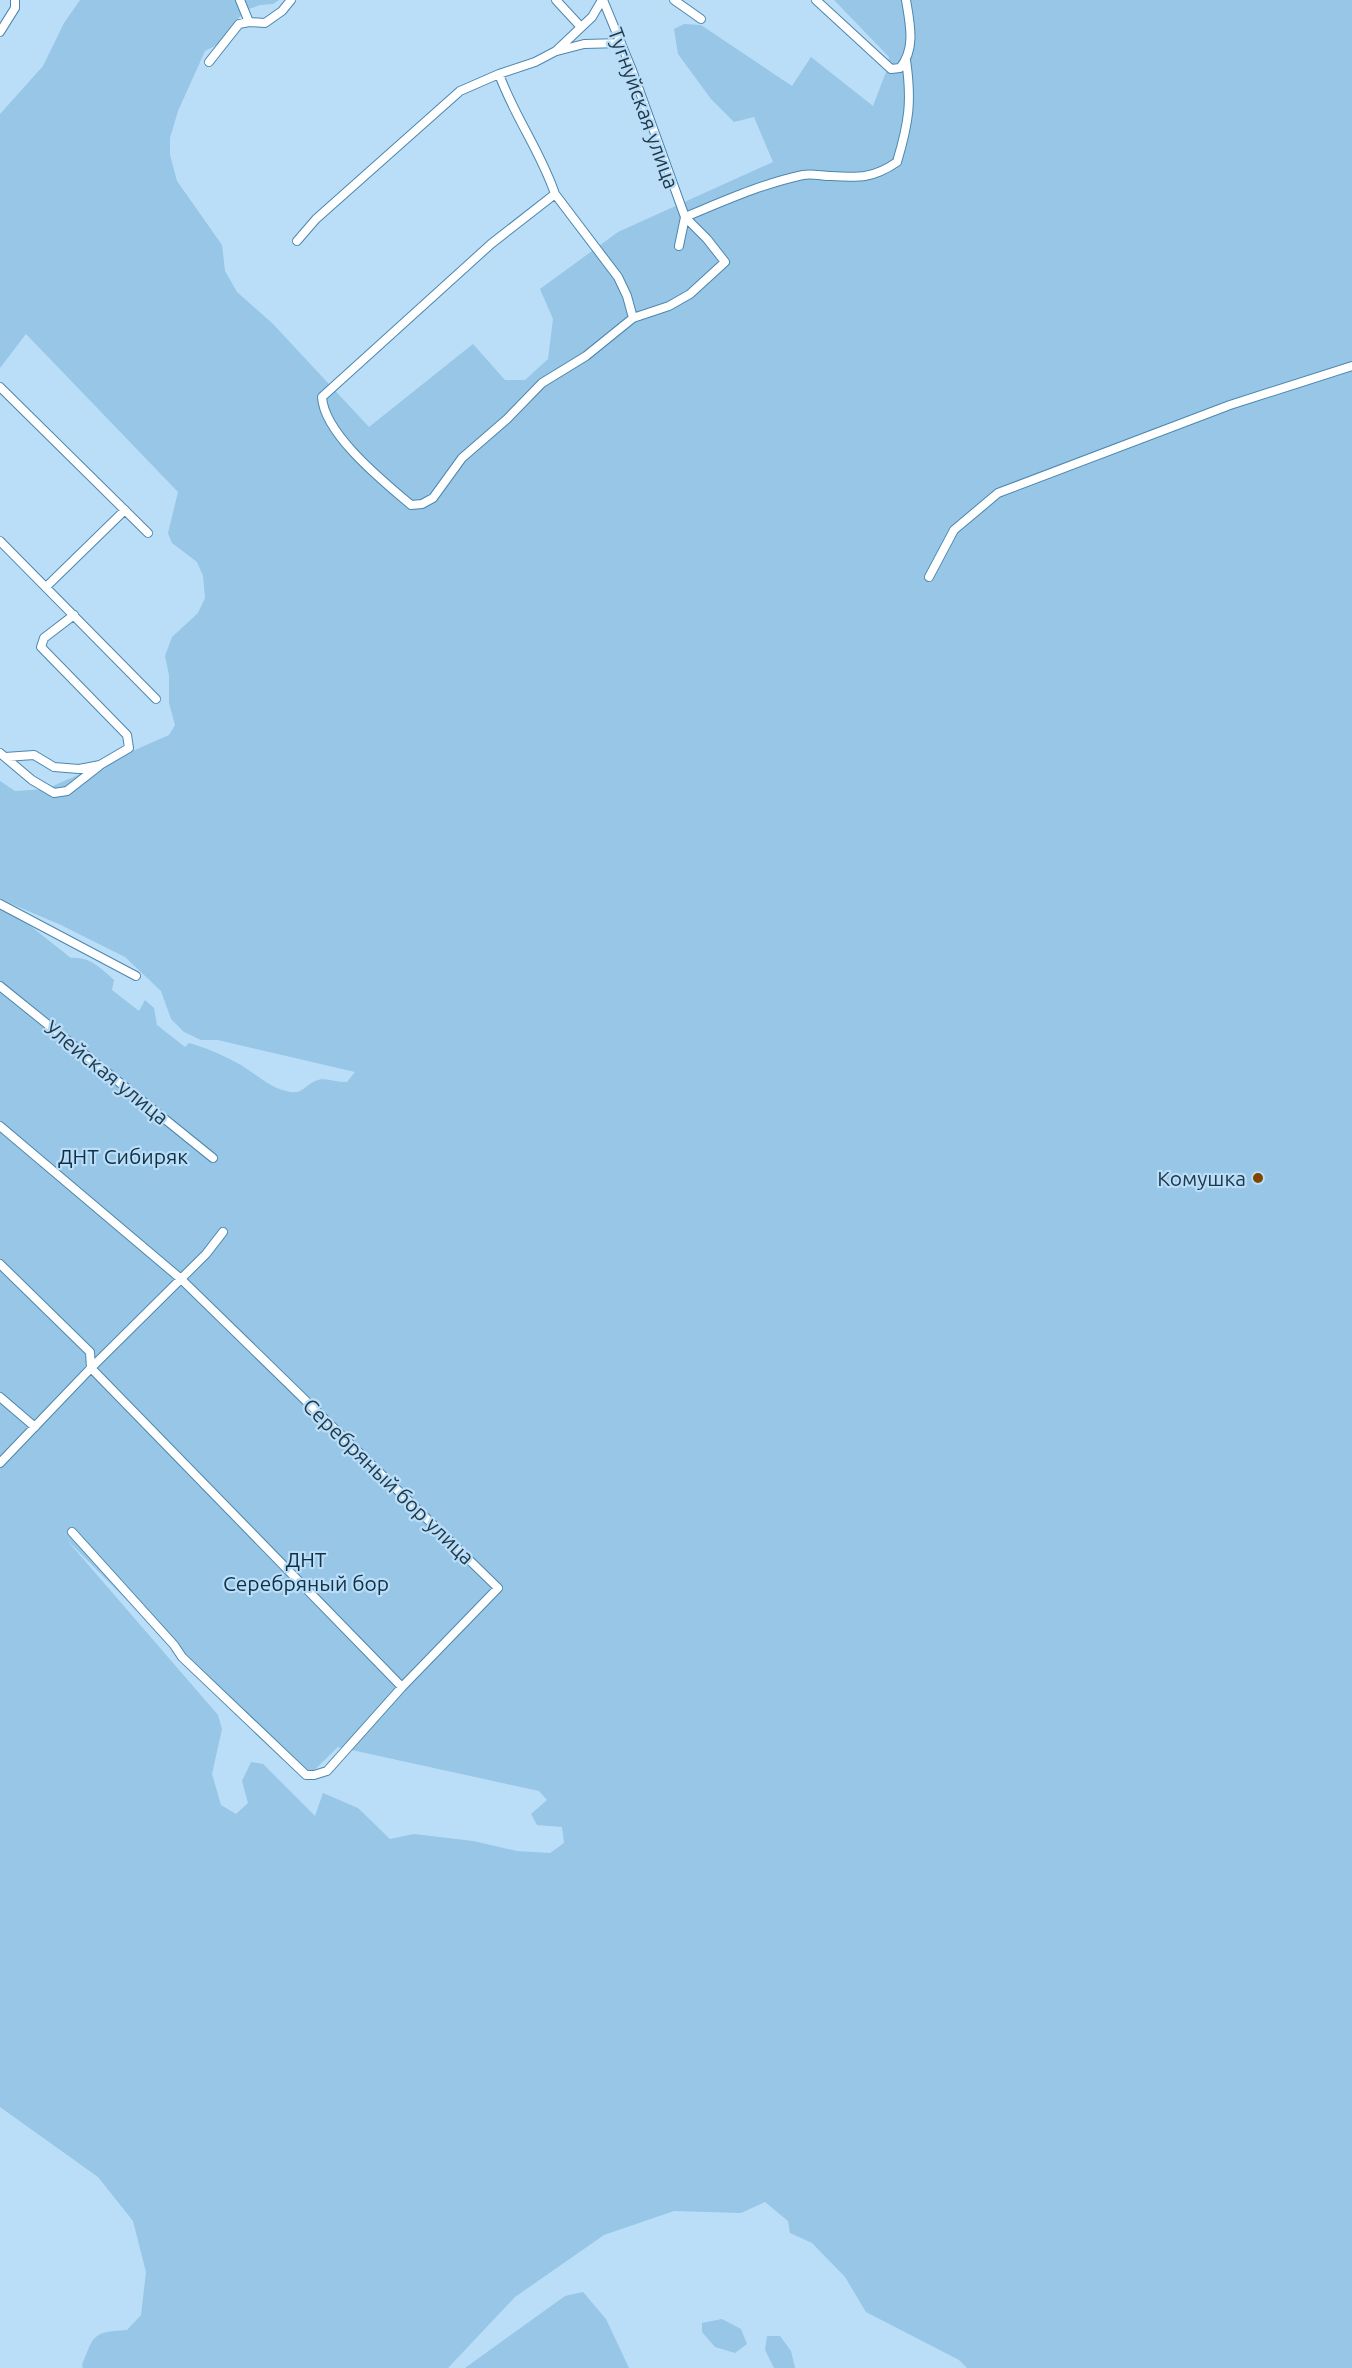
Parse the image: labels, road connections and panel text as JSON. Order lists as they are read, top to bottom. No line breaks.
{"streets":{"street":["Тугнуйская улица","Улейская улица","Серебряный бор улица"]},"parks":["ДНТ Сибиряк","ДНТ Серебряный бор"],"places":["Комушка"]}
